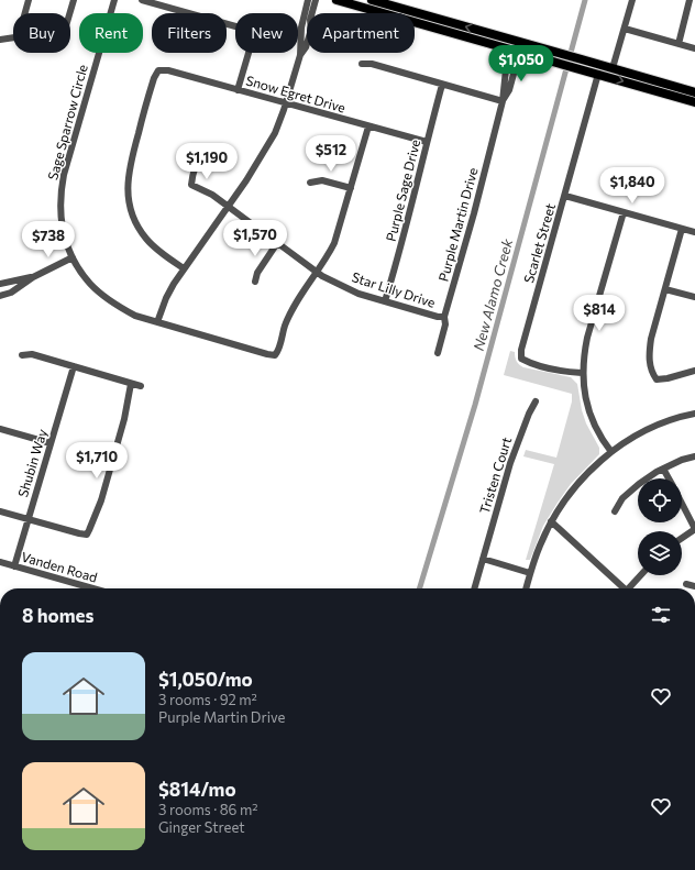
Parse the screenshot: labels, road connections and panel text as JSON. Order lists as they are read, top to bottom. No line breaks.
{"streets":{"street":["Snow Egret Drive","Sage Sparrow Circle","Purple Sage Drive","Purple Martin Drive","Scarlet Street","Star Lilly Drive","Shubin Way","Tristen Court","Vanden Road"]},"crossings":[["Snow Egret Drive","Purple Sage Drive"],["Sage Sparrow Circle","Star Lilly Drive"],["Purple Sage Drive","Star Lilly Drive"],["Purple Martin Drive","Star Lilly Drive"],["Shubin Way","Vanden Road"]],"water":["New Alamo Creek"],"page":{"chip":["Buy","Rent","Filters","New","Apartment"],"price":["$1,050","$512","$1,190","$1,840","$1,570","$738","$814","$1,710"],"heading":"8 homes","list":[{"name":"$1,050/mo","note":"3 rooms · 92 m² · Purple Martin Drive"},{"name":"$814/mo","note":"3 rooms · 86 m² · Ginger Street"}]}}
